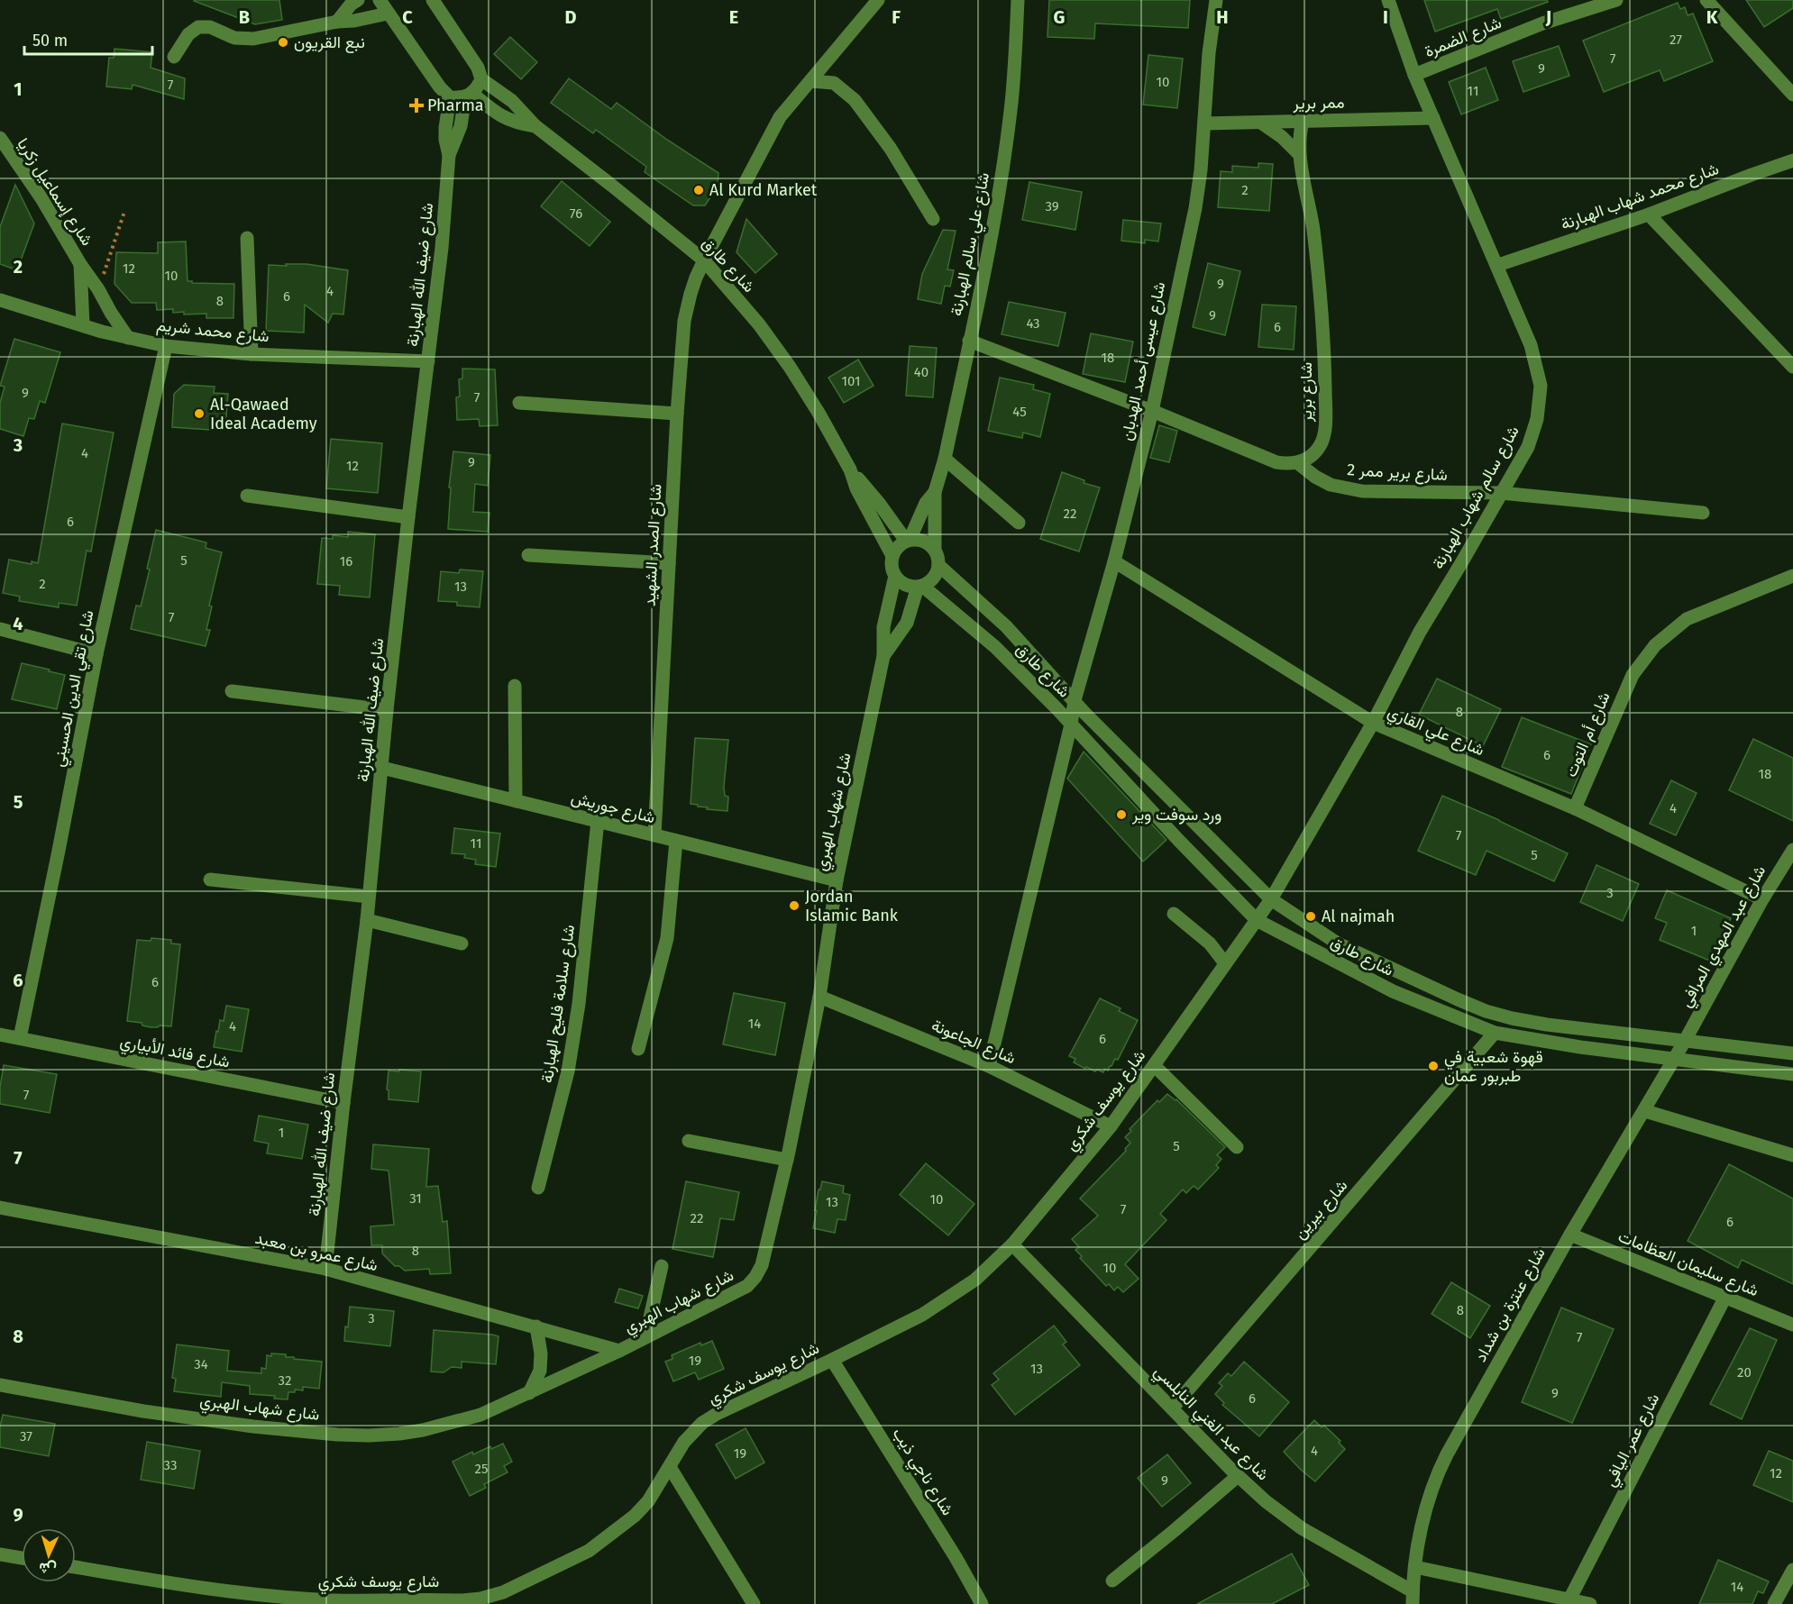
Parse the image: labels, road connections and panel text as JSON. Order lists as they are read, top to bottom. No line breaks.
{"streets":{"street":["شارع الضمرة","ممر برير","شارع إسماعيل زكريا","شارع محمد شهاب الهبارنة","شارع علي سالم الهبارنة","شارع طارق","شارع ضيف الله الهبارنة","شارع محمد شريم","شارع عيسى أحمد الهدبان","شارع برير","شارع برير ممر 2","شارع سالم شهاب الهبارنة","شارع الصدر الشهيد","شارع تقي الدين الحسيني","شارع علي القاري","شارع أم التوت","شارع جوريش","شارع شهاب الهبري","شارع عبد المهدي المرافي","شارع سلامة فليح الهبارنة","شارع الجاعونة","شارع فائد الأبياري","شارع يوسف شكري","شارع بيرين","شارع عمرو بن معبد","شارع سليمان العظامات","شارع عنترة بن شداد","شارع عبد الغني النابلسي","شارع عمر اليافي","شارع ناجي ذيب"]},"crossings":[["شارع الضمرة","شارع سالم شهاب الهبارنة"],["ممر برير","شارع عيسى أحمد الهدبان"],["ممر برير","شارع برير"],["ممر برير","شارع سالم شهاب الهبارنة"],["شارع إسماعيل زكريا","شارع محمد شريم"],["شارع محمد شهاب الهبارنة","شارع سالم شهاب الهبارنة"],["شارع علي سالم الهبارنة","شارع طارق"],["شارع علي سالم الهبارنة","شارع شهاب الهبري"],["شارع طارق","شارع ضيف الله الهبارنة"],["شارع طارق","شارع عيسى أحمد الهدبان"],["شارع طارق","شارع سالم شهاب الهبارنة"],["شارع طارق","شارع الصدر الشهيد"],["شارع طارق","شارع شهاب الهبري"],["شارع طارق","شارع عبد المهدي المرافي"],["شارع طارق","شارع يوسف شكري"],["شارع طارق","شارع بيرين"],["شارع طارق","شارع عنترة بن شداد"],["شارع ضيف الله الهبارنة","شارع محمد شريم"],["شارع ضيف الله الهبارنة","شارع جوريش"],["شارع ضيف الله الهبارنة","شارع فائد الأبياري"],["شارع ضيف الله الهبارنة","شارع عمرو بن معبد"],["شارع محمد شريم","شارع تقي الدين الحسيني"],["شارع عيسى أحمد الهدبان","شارع علي القاري"],["شارع عيسى أحمد الهدبان","شارع الجاعونة"],["شارع برير","شارع برير ممر 2"],["شارع برير ممر 2","شارع سالم شهاب الهبارنة"],["شارع سالم شهاب الهبارنة","شارع علي القاري"],["شارع سالم شهاب الهبارنة","شارع يوسف شكري"],["شارع الصدر الشهيد","شارع جوريش"],["شارع تقي الدين الحسيني","شارع فائد الأبياري"],["شارع علي القاري","شارع أم التوت"],["شارع علي القاري","شارع عبد المهدي المرافي"],["شارع جوريش","شارع شهاب الهبري"],["شارع جوريش","شارع سلامة فليح الهبارنة"],["شارع شهاب الهبري","شارع الجاعونة"],["شارع شهاب الهبري","شارع عمرو بن معبد"],["شارع عبد المهدي المرافي","شارع عنترة بن شداد"],["شارع الجاعونة","شارع يوسف شكري"],["شارع يوسف شكري","شارع عبد الغني النابلسي"],["شارع يوسف شكري","شارع ناجي ذيب"],["شارع بيرين","شارع عبد الغني النابلسي"],["شارع سليمان العظامات","شارع عنترة بن شداد"],["شارع سليمان العظامات","شارع عمر اليافي"],["شارع عنترة بن شداد","شارع عبد الغني النابلسي"]],"places":{"other":["نبع القريون","Al Kurd Market","Al-Qawaed Ideal Academy","ورد سوفت وير","Jordan Islamic Bank","Al najmah","قهوة شعبية في طبربور عمان"],"health":["Pharma"]},"house_numbers":["27","7","9","10","7","11","2","39","76","12","10","9","4","6","8","9","43","6","18","40","101","9","7","45","4","9","12","22","6","5","16","2","13","7","8","6","18","4","7","11","5","3","1","6","14","4","6","7","1","5","31","10","13","7","22","6","8","10","8","3","7","19","34","13","20","32","9","6","37","4","19","33","25","12","9","14"],"scale_bar":"50 m","north":"bottom","grid":{"columns":["B","C","D","E","F","G","H","I","J","K"],"rows":["1","2","3","4","5","6","7","8","9"]}}
